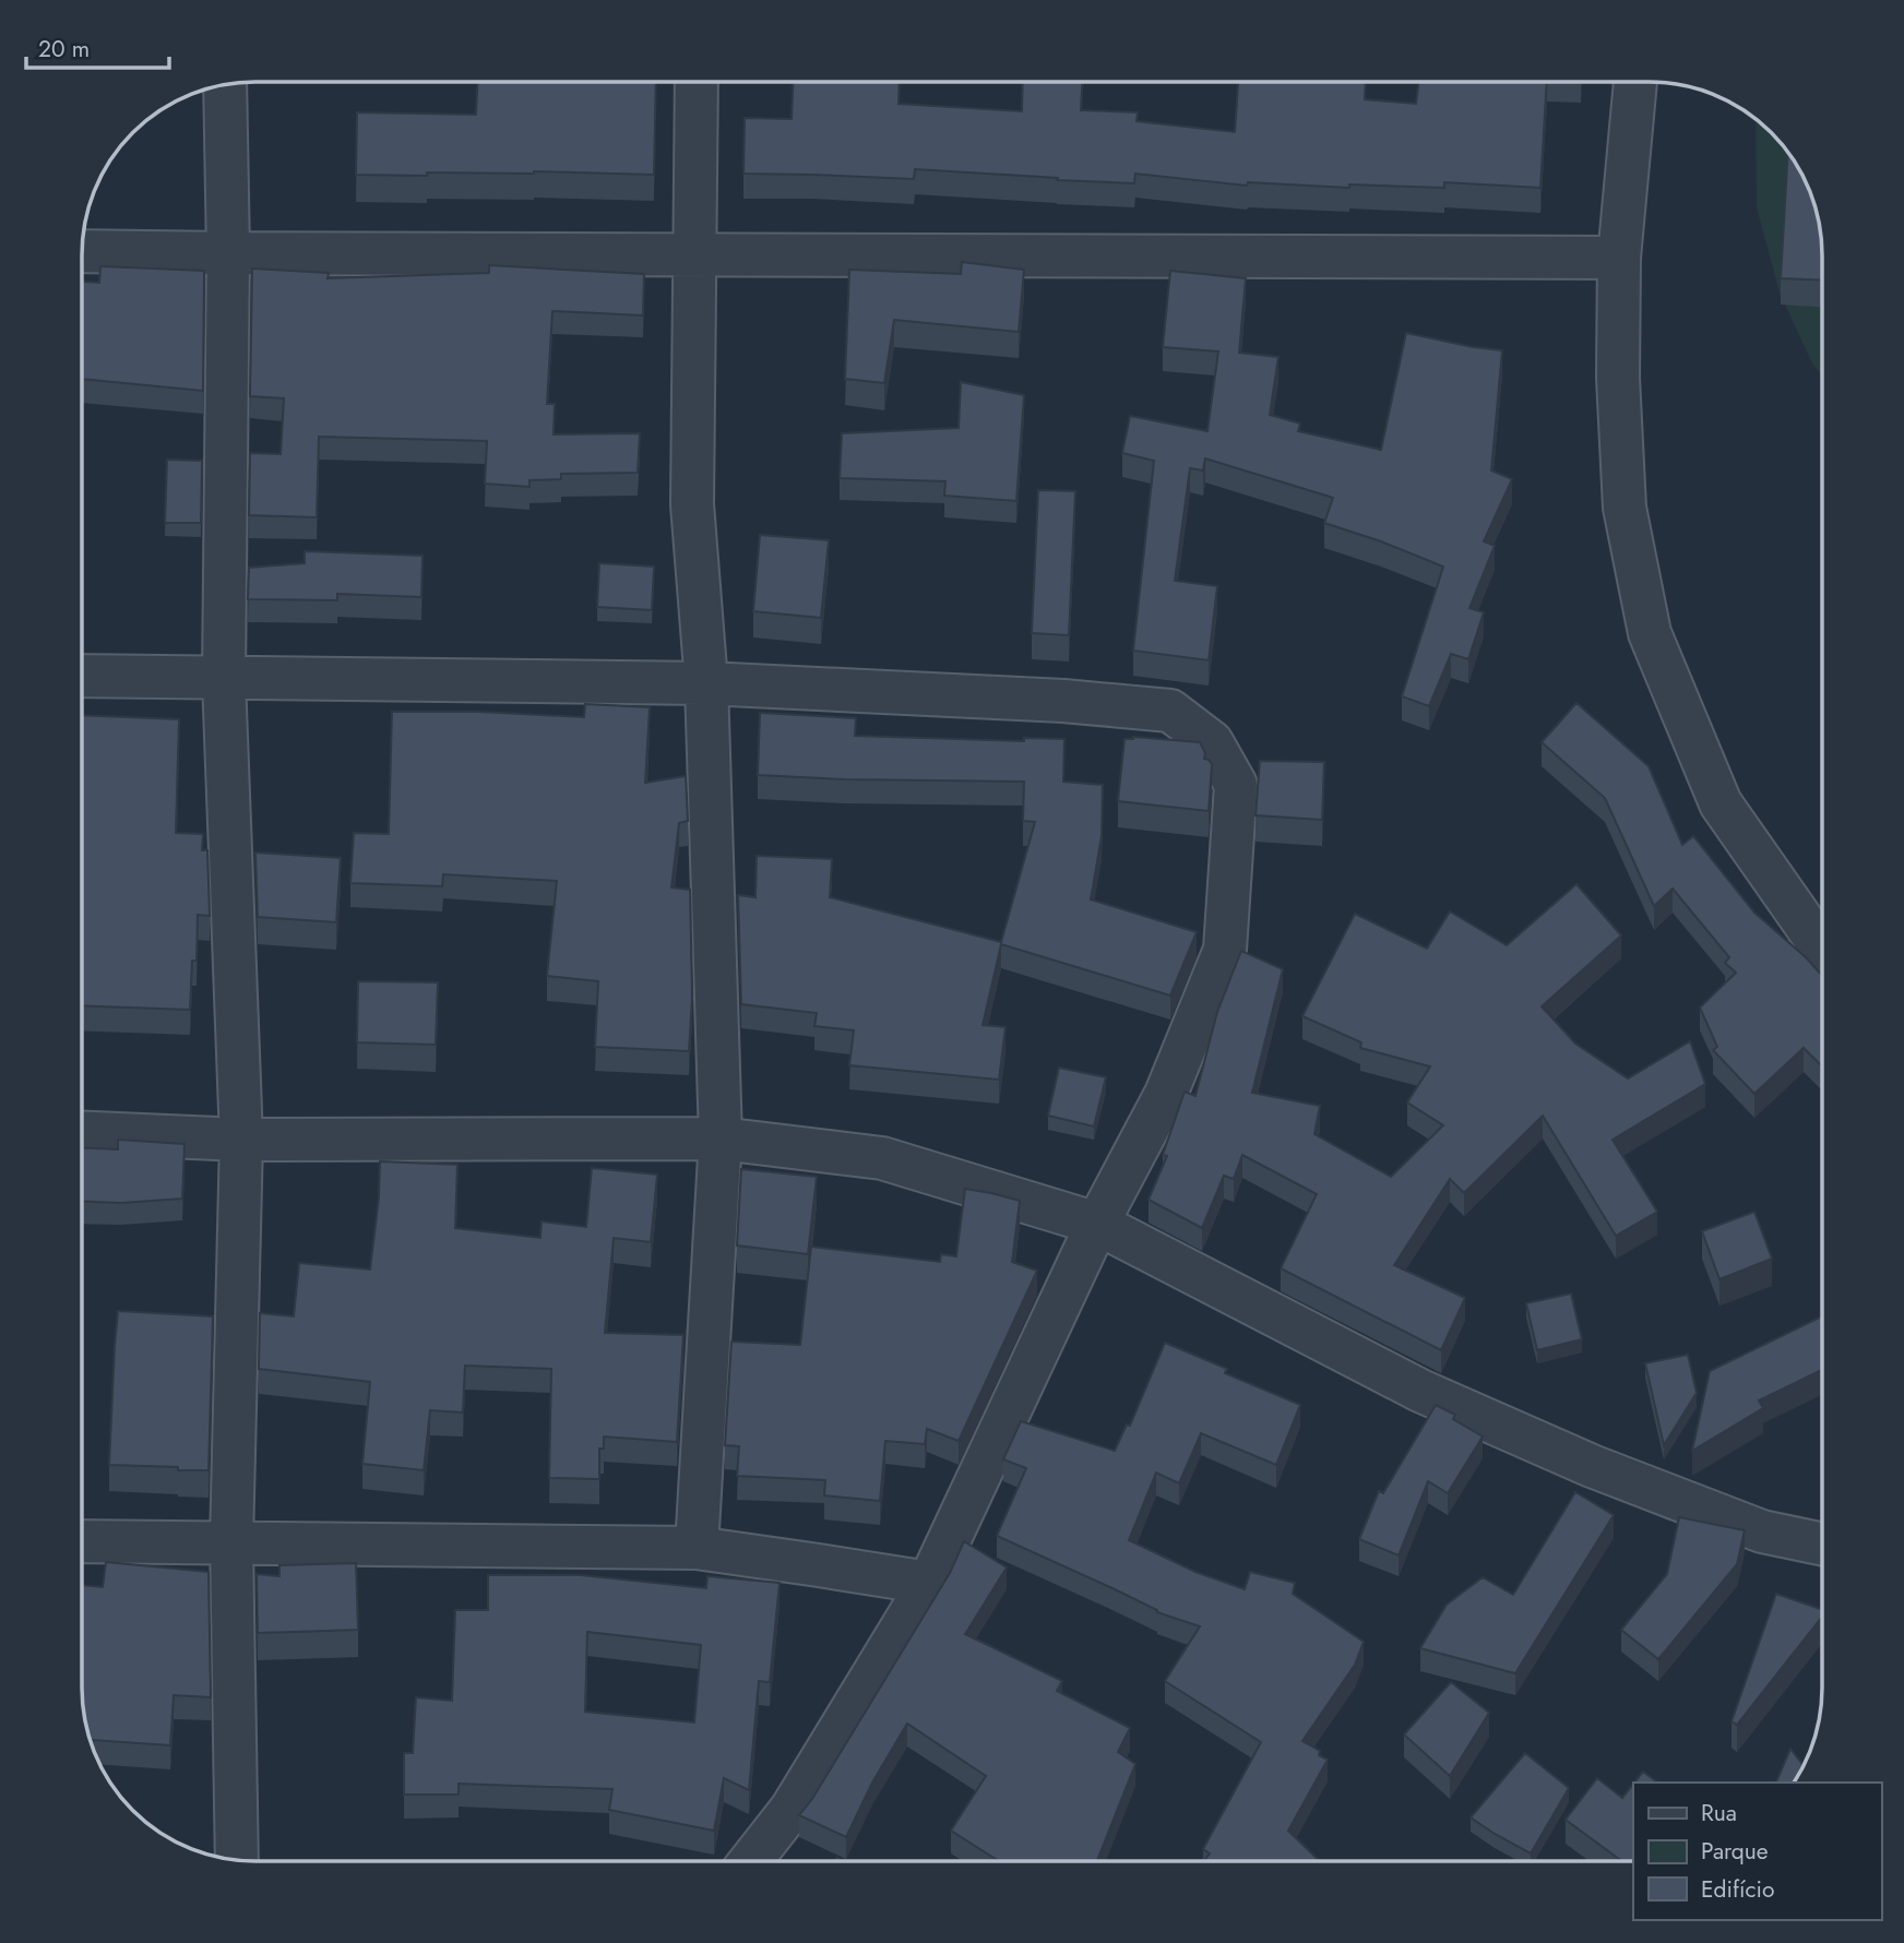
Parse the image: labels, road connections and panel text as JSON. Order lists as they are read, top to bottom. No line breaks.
{"legend":["Rua","Parque","Edifício"],"scale_bar":"20 m"}
